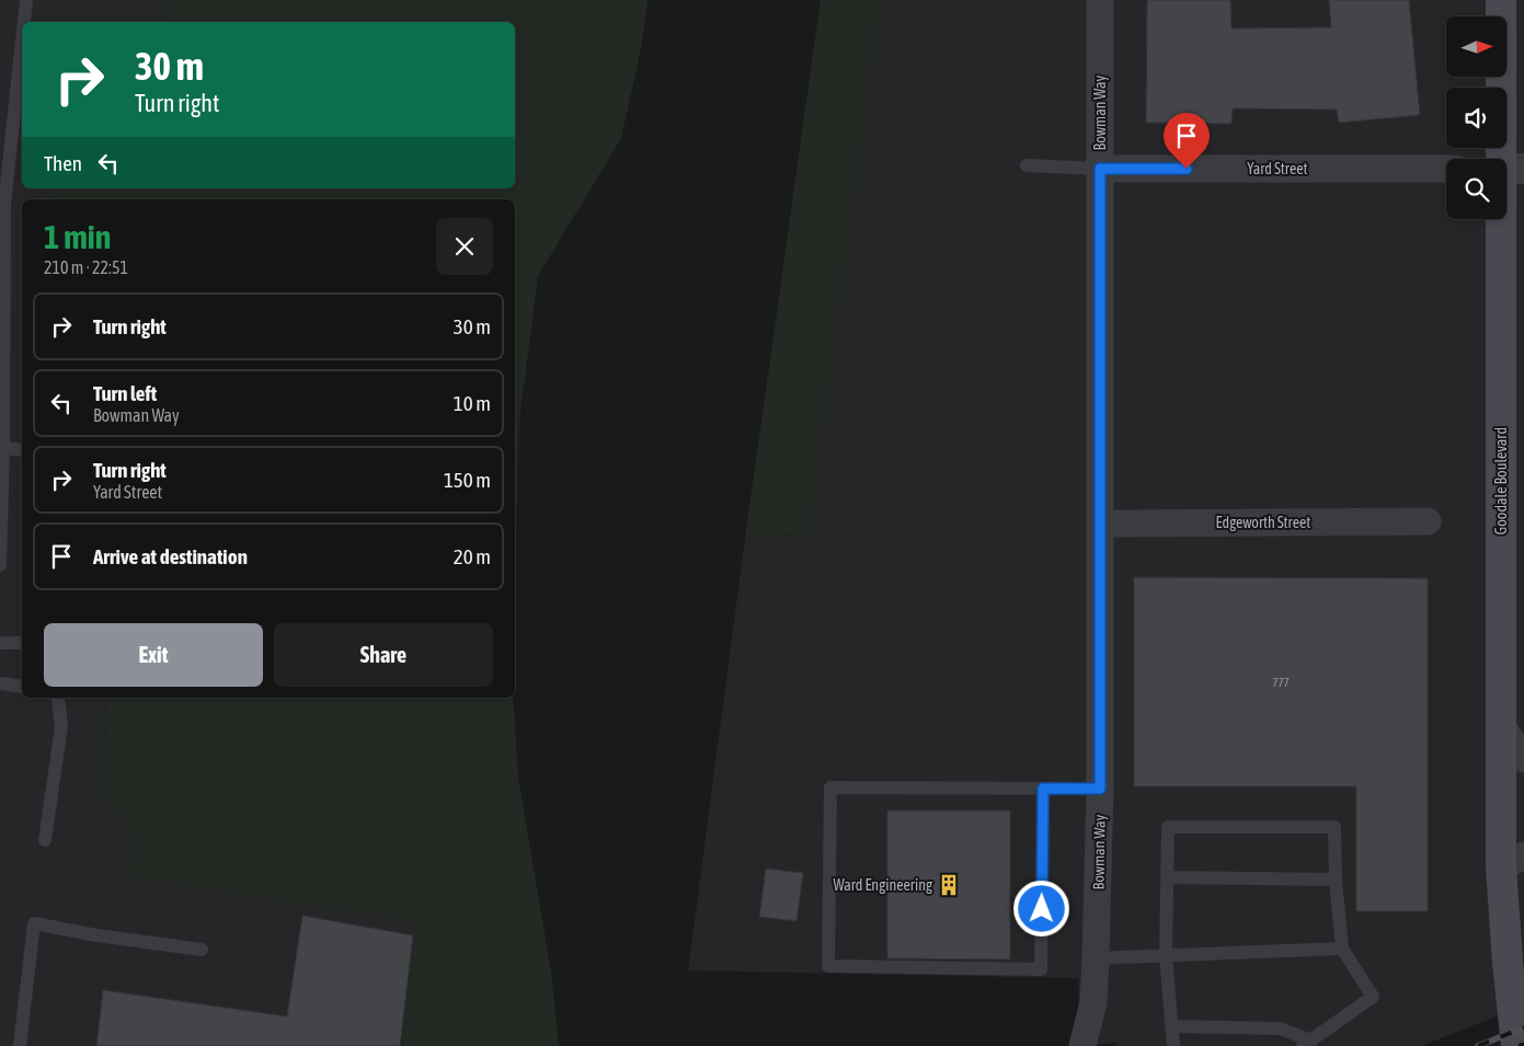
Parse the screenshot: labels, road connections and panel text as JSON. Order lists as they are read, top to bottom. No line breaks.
{"streets":{"main road":["Goodale Boulevard"],"street":["Bowman Way","Yard Street","Edgeworth Street"]},"crossings":[["Bowman Way","Yard Street"],["Bowman Way","Edgeworth Street"]],"places":{"building":["Ward Engineering"]},"house_numbers":["777"],"north":"right","page":{"turn":["30 m","Turn right"],"then":"Then","heading":["1 min","210 m · 22:51"],"list":[{"name":"Turn right","value":"30 m"},{"name":"Turn left","note":"Bowman Way","value":"10 m"},{"name":"Turn right","note":"Yard Street","value":"150 m"},{"name":"Arrive at destination","value":"20 m"}],"buttons":["Exit","Share"]}}
